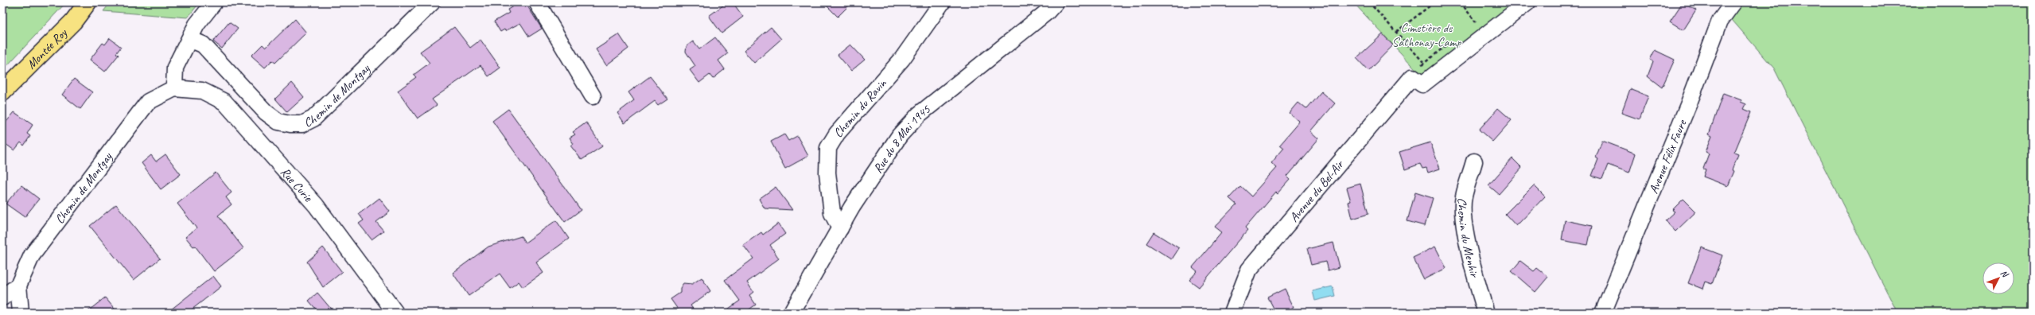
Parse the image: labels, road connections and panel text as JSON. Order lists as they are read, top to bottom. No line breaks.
{"streets":{"main road":["Montée Roy"],"street":["Chemin de Montgay","Chemin du Ravin","Rue du 8 Mai 1945","Avenue Félix Faure","Rue Curie","Avenue du Bel-Air","Chemin du Menhir"]},"crossings":[["Chemin de Montgay","Rue Curie"],["Chemin du Ravin","Rue du 8 Mai 1945"]],"parks":["Cimetière de Sathonay-Camp"],"north":"top right"}
